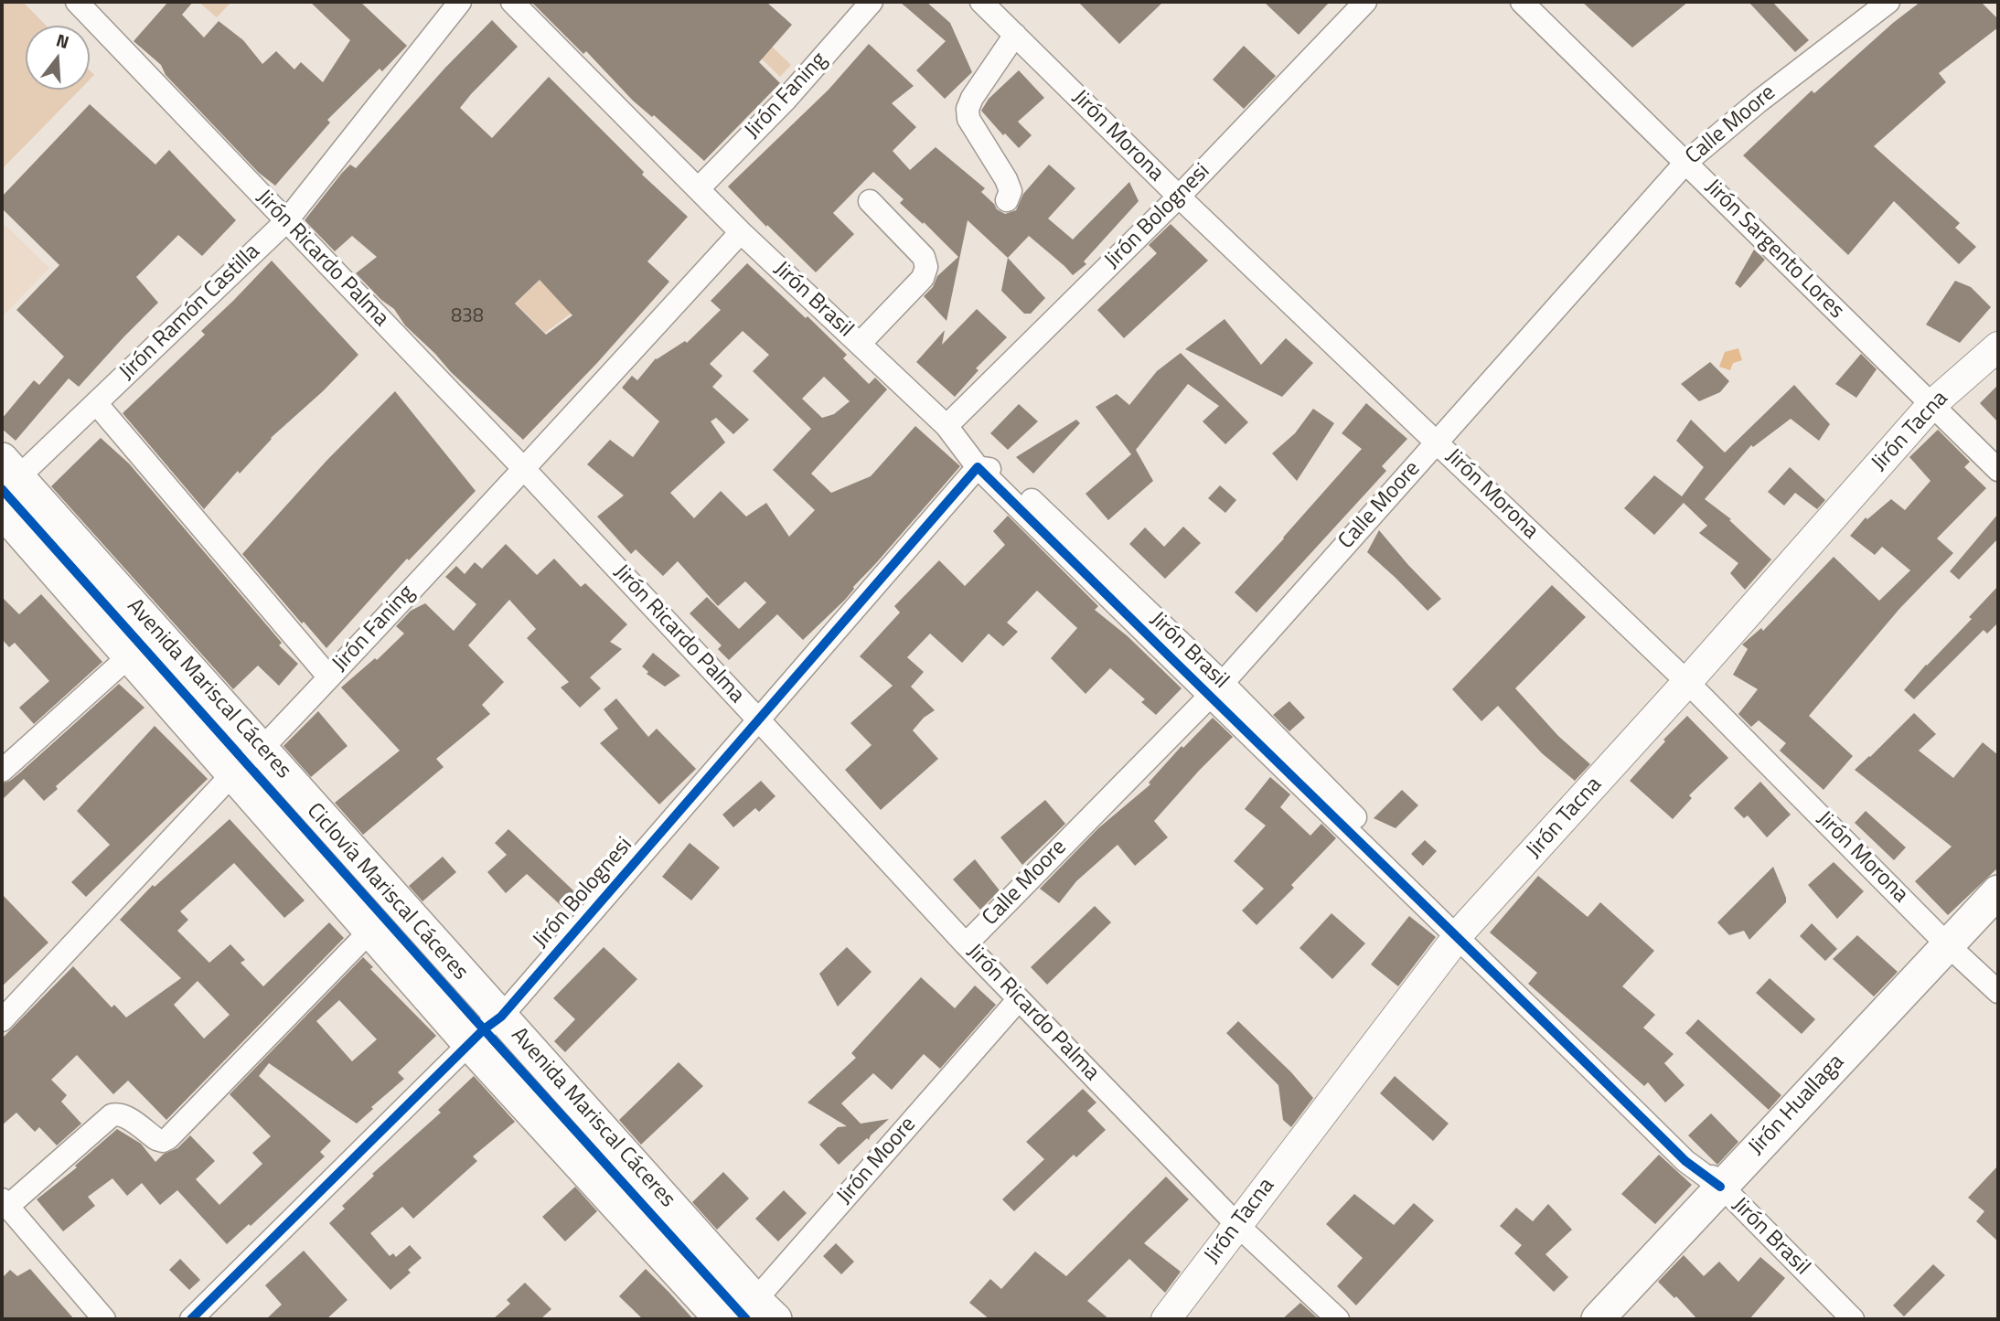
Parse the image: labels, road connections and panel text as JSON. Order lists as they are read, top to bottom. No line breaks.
{"streets":{"main road":["Avenida Mariscal Cáceres","Jirón Huallaga"],"street":["Jirón Faning","Calle Moore","Jirón Morona","Jirón Bolognesi","Jirón Sargento Lores","Jirón Ricardo Palma","Jirón Brasil","Jirón Ramón Castilla","Jirón Tacna","Jirón Moore"],"cycle path":["Ciclovía Mariscal Cáceres"]},"crossings":[["Jirón Faning","Jirón Ricardo Palma"],["Jirón Faning","Jirón Brasil"],["Jirón Faning","Avenida Mariscal Cáceres"],["Calle Moore","Jirón Morona"],["Calle Moore","Jirón Sargento Lores"],["Calle Moore","Jirón Ricardo Palma"],["Calle Moore","Jirón Brasil"],["Jirón Morona","Jirón Bolognesi"],["Jirón Morona","Jirón Tacna"],["Jirón Morona","Jirón Huallaga"],["Jirón Bolognesi","Jirón Ricardo Palma"],["Jirón Bolognesi","Jirón Brasil"],["Jirón Bolognesi","Avenida Mariscal Cáceres"],["Jirón Sargento Lores","Jirón Tacna"],["Jirón Ricardo Palma","Jirón Ramón Castilla"],["Jirón Ricardo Palma","Jirón Tacna"],["Jirón Ricardo Palma","Jirón Moore"],["Jirón Brasil","Jirón Tacna"],["Jirón Brasil","Jirón Huallaga"],["Jirón Ramón Castilla","Avenida Mariscal Cáceres"],["Avenida Mariscal Cáceres","Jirón Moore"]],"house_numbers":["838"],"north":"top"}
